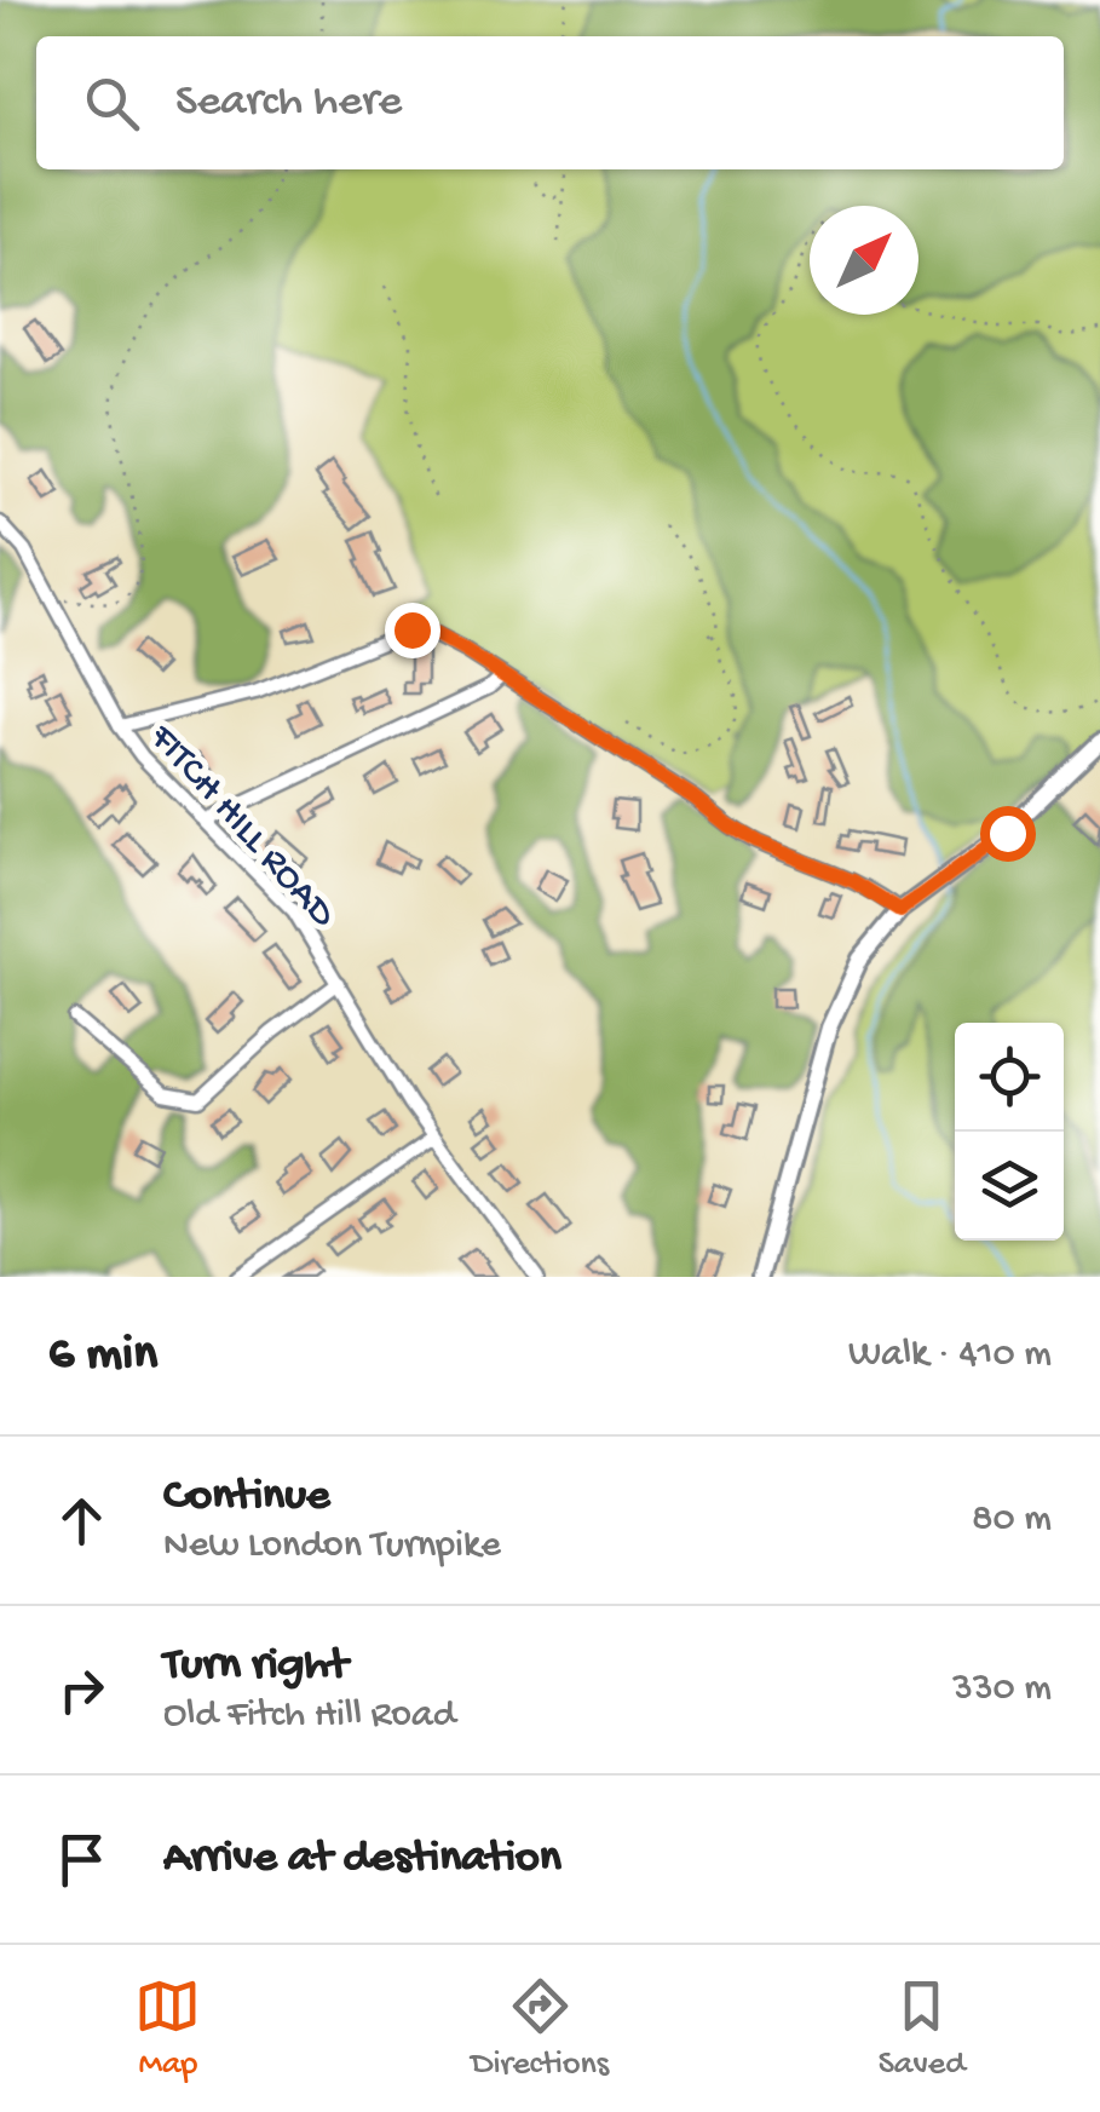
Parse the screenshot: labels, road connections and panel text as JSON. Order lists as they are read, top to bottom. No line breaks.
{"streets":{"street":["FITCH HILL ROAD"]},"north":"top right","page":{"search":"Search here","heading":["6 min","Walk · 410 m"],"list":[["Continue","New London Turnpike","80 m"],["Turn right","Old Fitch Hill Road","330 m"],"Arrive at destination"],"nav":["Map","Directions","Saved"]}}
